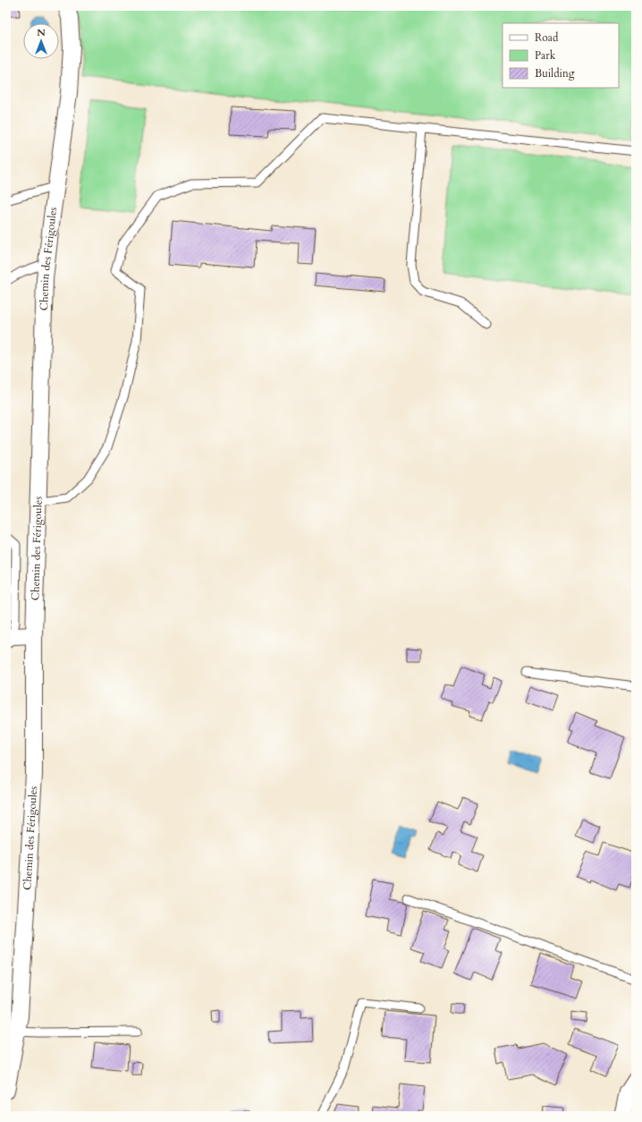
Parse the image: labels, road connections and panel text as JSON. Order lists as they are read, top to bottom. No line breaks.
{"streets":{"street":["Chemin des Férigoules"]},"legend":["Road","Park","Building"],"north":"top"}
